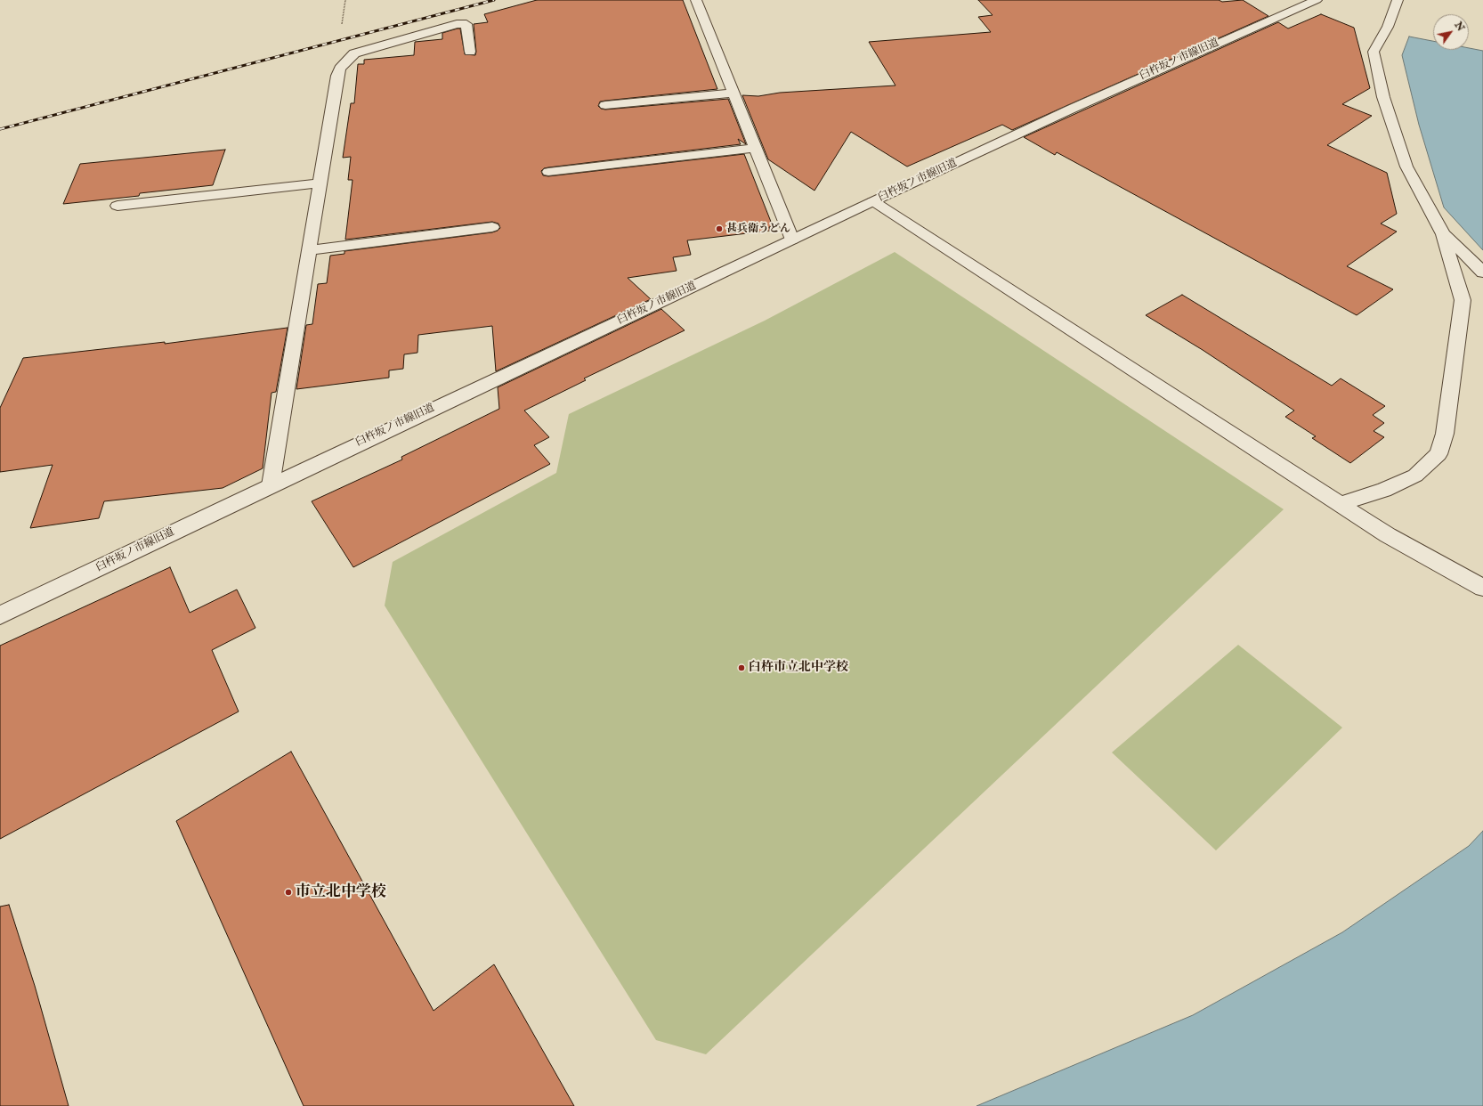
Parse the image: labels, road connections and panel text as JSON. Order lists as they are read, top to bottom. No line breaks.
{"streets":{"street":["臼杵坂ノ市線旧道"]},"places":["甚兵衛うどん","臼杵市立北中学校","市立北中学校"],"north":"top right"}
